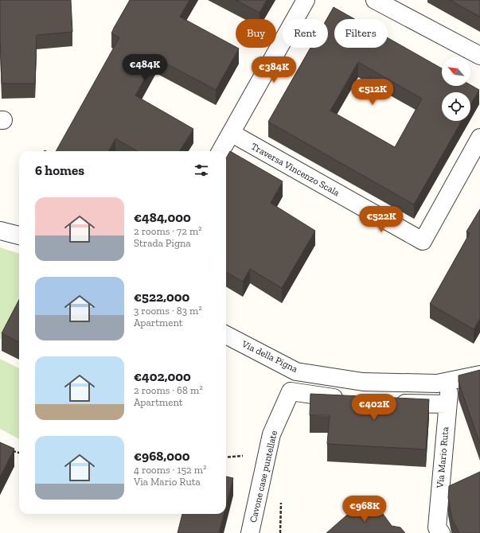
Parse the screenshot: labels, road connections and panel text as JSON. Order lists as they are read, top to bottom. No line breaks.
{"streets":{"street":["Traversa Vincenzo Scala","Via della Pigna","Via Mario Ruta","Cavone case puntellate"]},"crossings":[["Via della Pigna","Via Mario Ruta"]],"north":"top left","page":{"chip":["Buy","Rent","Filters"],"price":["€484K","€384K","€512K","€522K","€402K","€968K"],"heading":"6 homes","list":[{"name":"€484,000","note":"2 rooms · 72 m² · Strada Pigna"},{"name":"€522,000","note":"3 rooms · 83 m² · Apartment"},{"name":"€402,000","note":"2 rooms · 68 m² · Apartment"},{"name":"€968,000","note":"4 rooms · 152 m² · Via Mario Ruta"}]}}
